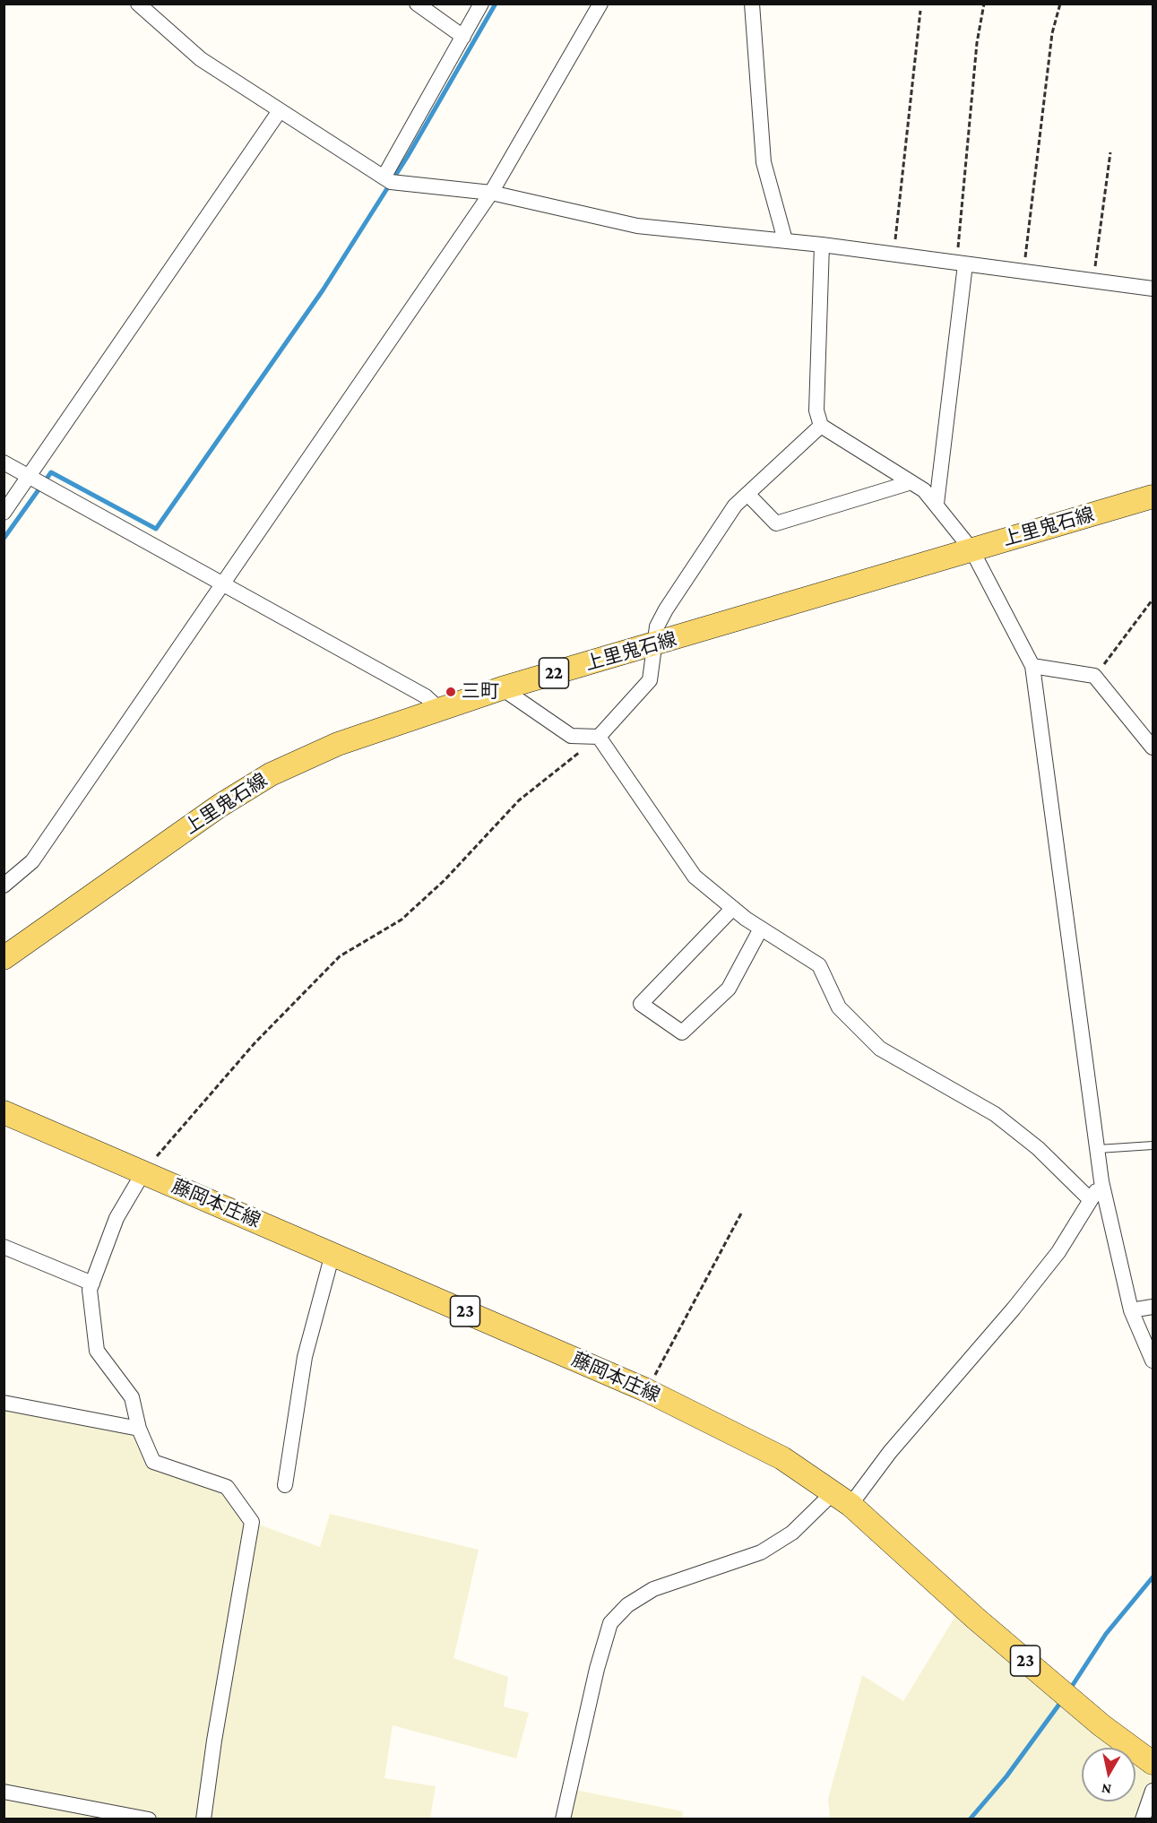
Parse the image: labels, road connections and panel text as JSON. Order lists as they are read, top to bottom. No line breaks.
{"streets":{"main road":["上里鬼石線","22","藤岡本庄線","23"]},"places":["三町"],"north":"bottom"}
